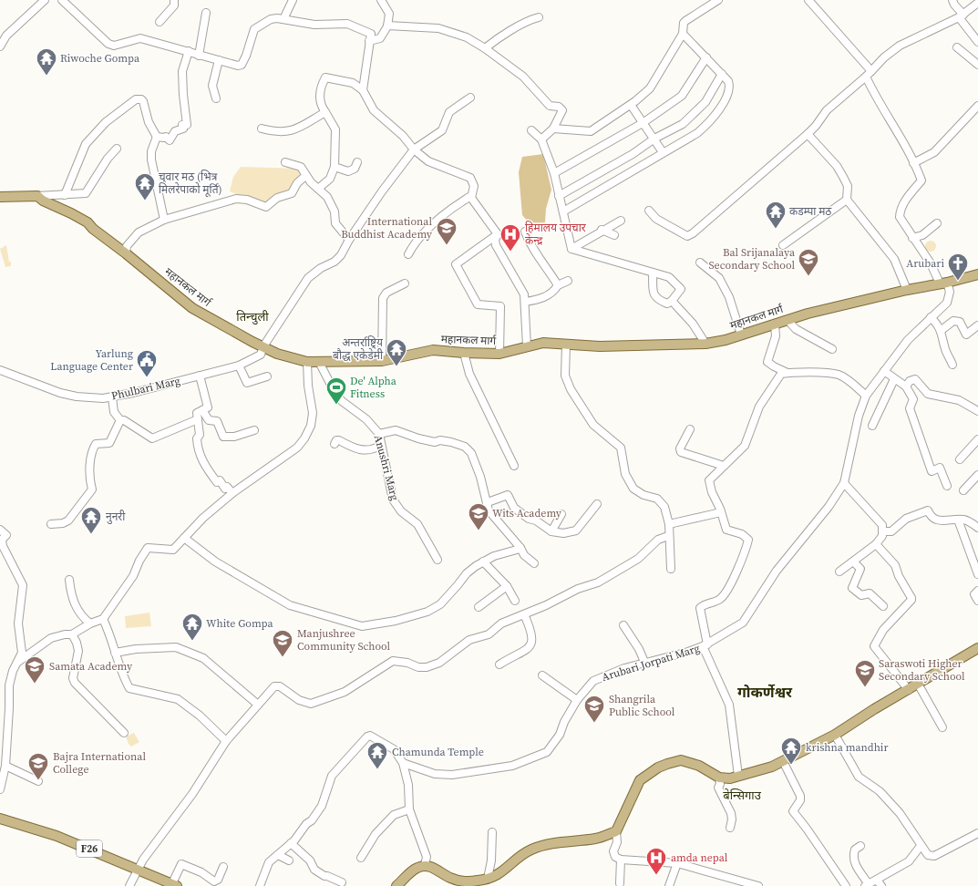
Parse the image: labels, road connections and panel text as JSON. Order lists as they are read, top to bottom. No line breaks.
{"streets":{"main road":["महानकल मार्ग","F26"],"street":["Phulbari Marg","Anushri Marg","Arubari Jorpati Marg"]},"crossings":[["महानकल मार्ग","Phulbari Marg"],["महानकल मार्ग","Anushri Marg"],["महानकल मार्ग","Arubari Jorpati Marg"]],"districts":["तिन्चुली","गोकर्णेश्वर","बेन्सिगाउ"],"places":{"temple":["Riwoche Gompa","चुवार मठ (भित्र मिलरेपाको मूर्ति)","कडम्पा मठ","अन्तर्राष्ट्रिय बौद्ध एकेडेमी","नुनरी","White Gompa","krishna mandhir","Chamunda Temple"],"school or university":["International Buddhist Academy","Bal Srijanalaya Secondary School","Wits Academy","Manjushree Community School","Samata Academy","Saraswoti Higher Secondary School","Shangrila Public School","Bajra International College"],"hospital":["हिमालय उपचार केन्द्र","amda nepal"],"church":["Arubari"],"public building":["Yarlung Language Center"],"sports":["De' Alpha Fitness"]}}
